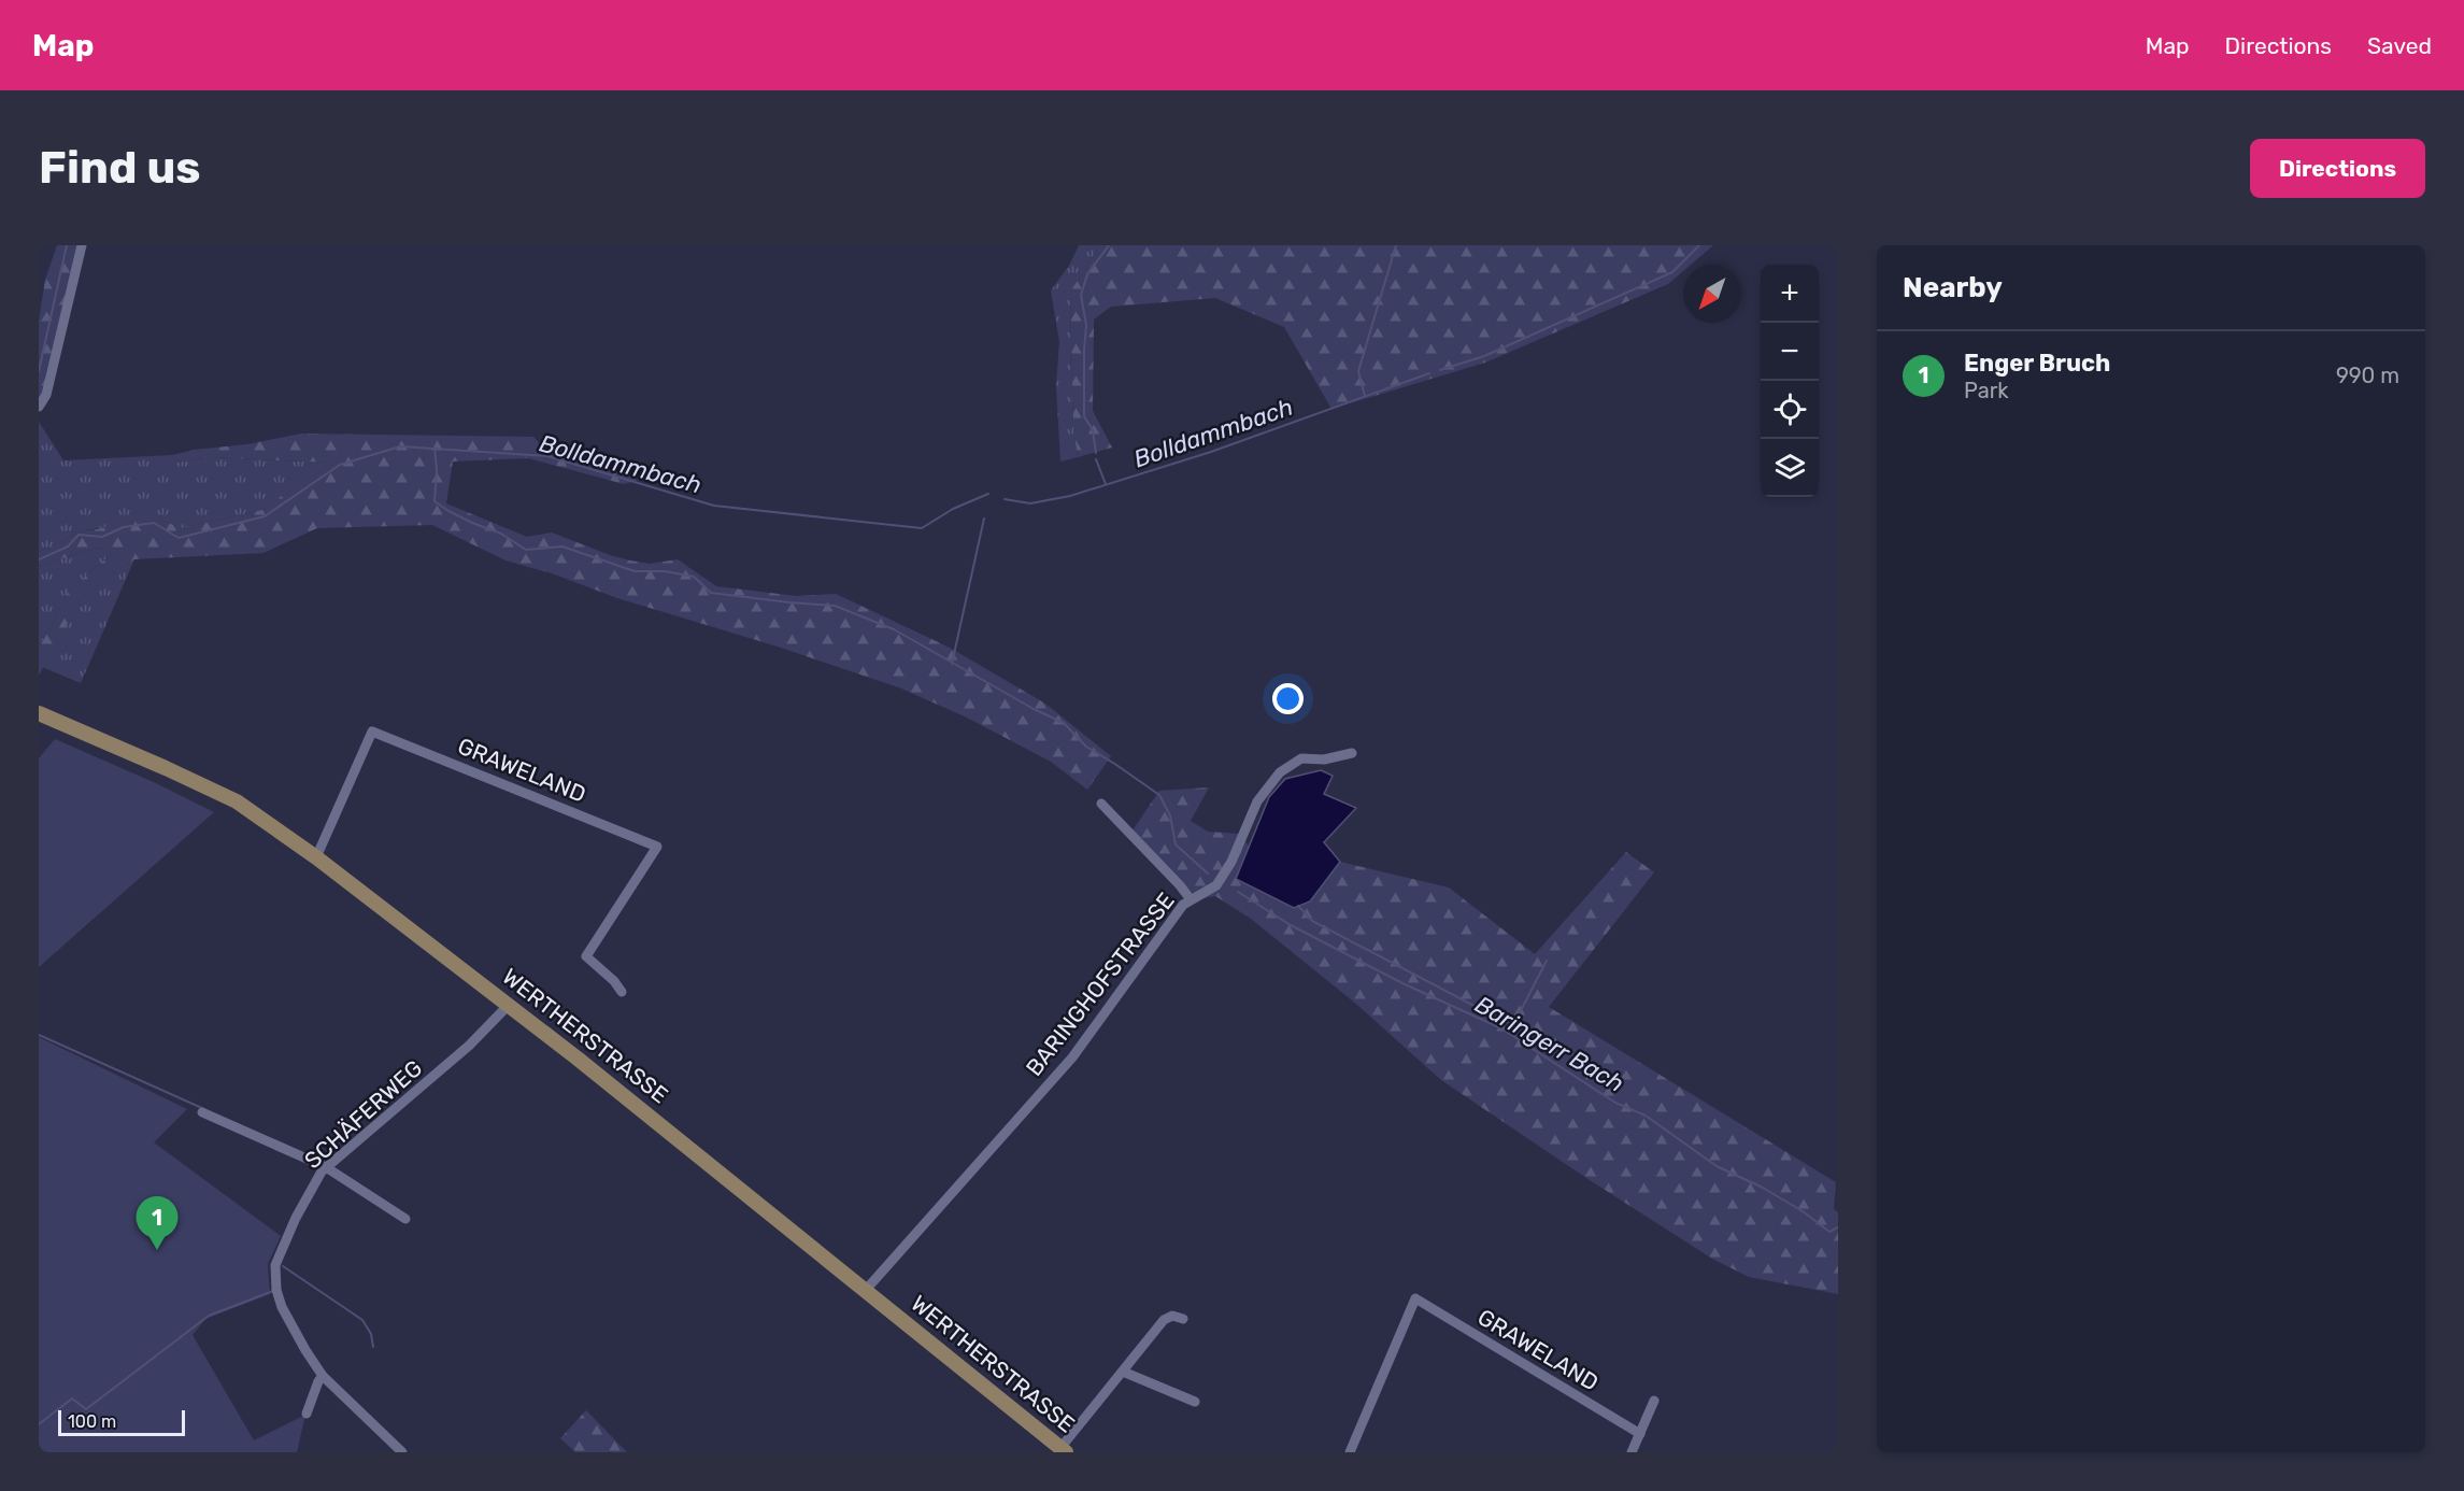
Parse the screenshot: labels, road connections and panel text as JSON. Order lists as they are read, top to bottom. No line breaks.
{"streets":{"main road":["WERTHERSTRASSE"],"street":["GRAWELAND","BARINGHOFSTRASSE","SCHÄFERWEG"]},"crossings":[["GRAWELAND","WERTHERSTRASSE"],["BARINGHOFSTRASSE","WERTHERSTRASSE"],["WERTHERSTRASSE","SCHÄFERWEG"]],"water":["Bolldammbach","Baringerr Bach"],"scale_bar":"100 m","north":"bottom left","page":{"header":"Map","nav":["Map","Directions","Saved"],"buttons":"Directions","title":"Find us","heading":"Nearby","map_buttons":["+","−"],"list":[{"mark":"1","name":"Enger Bruch","note":"Park","value":"990 m"}],"pins":"1","scale":"100 m"}}
